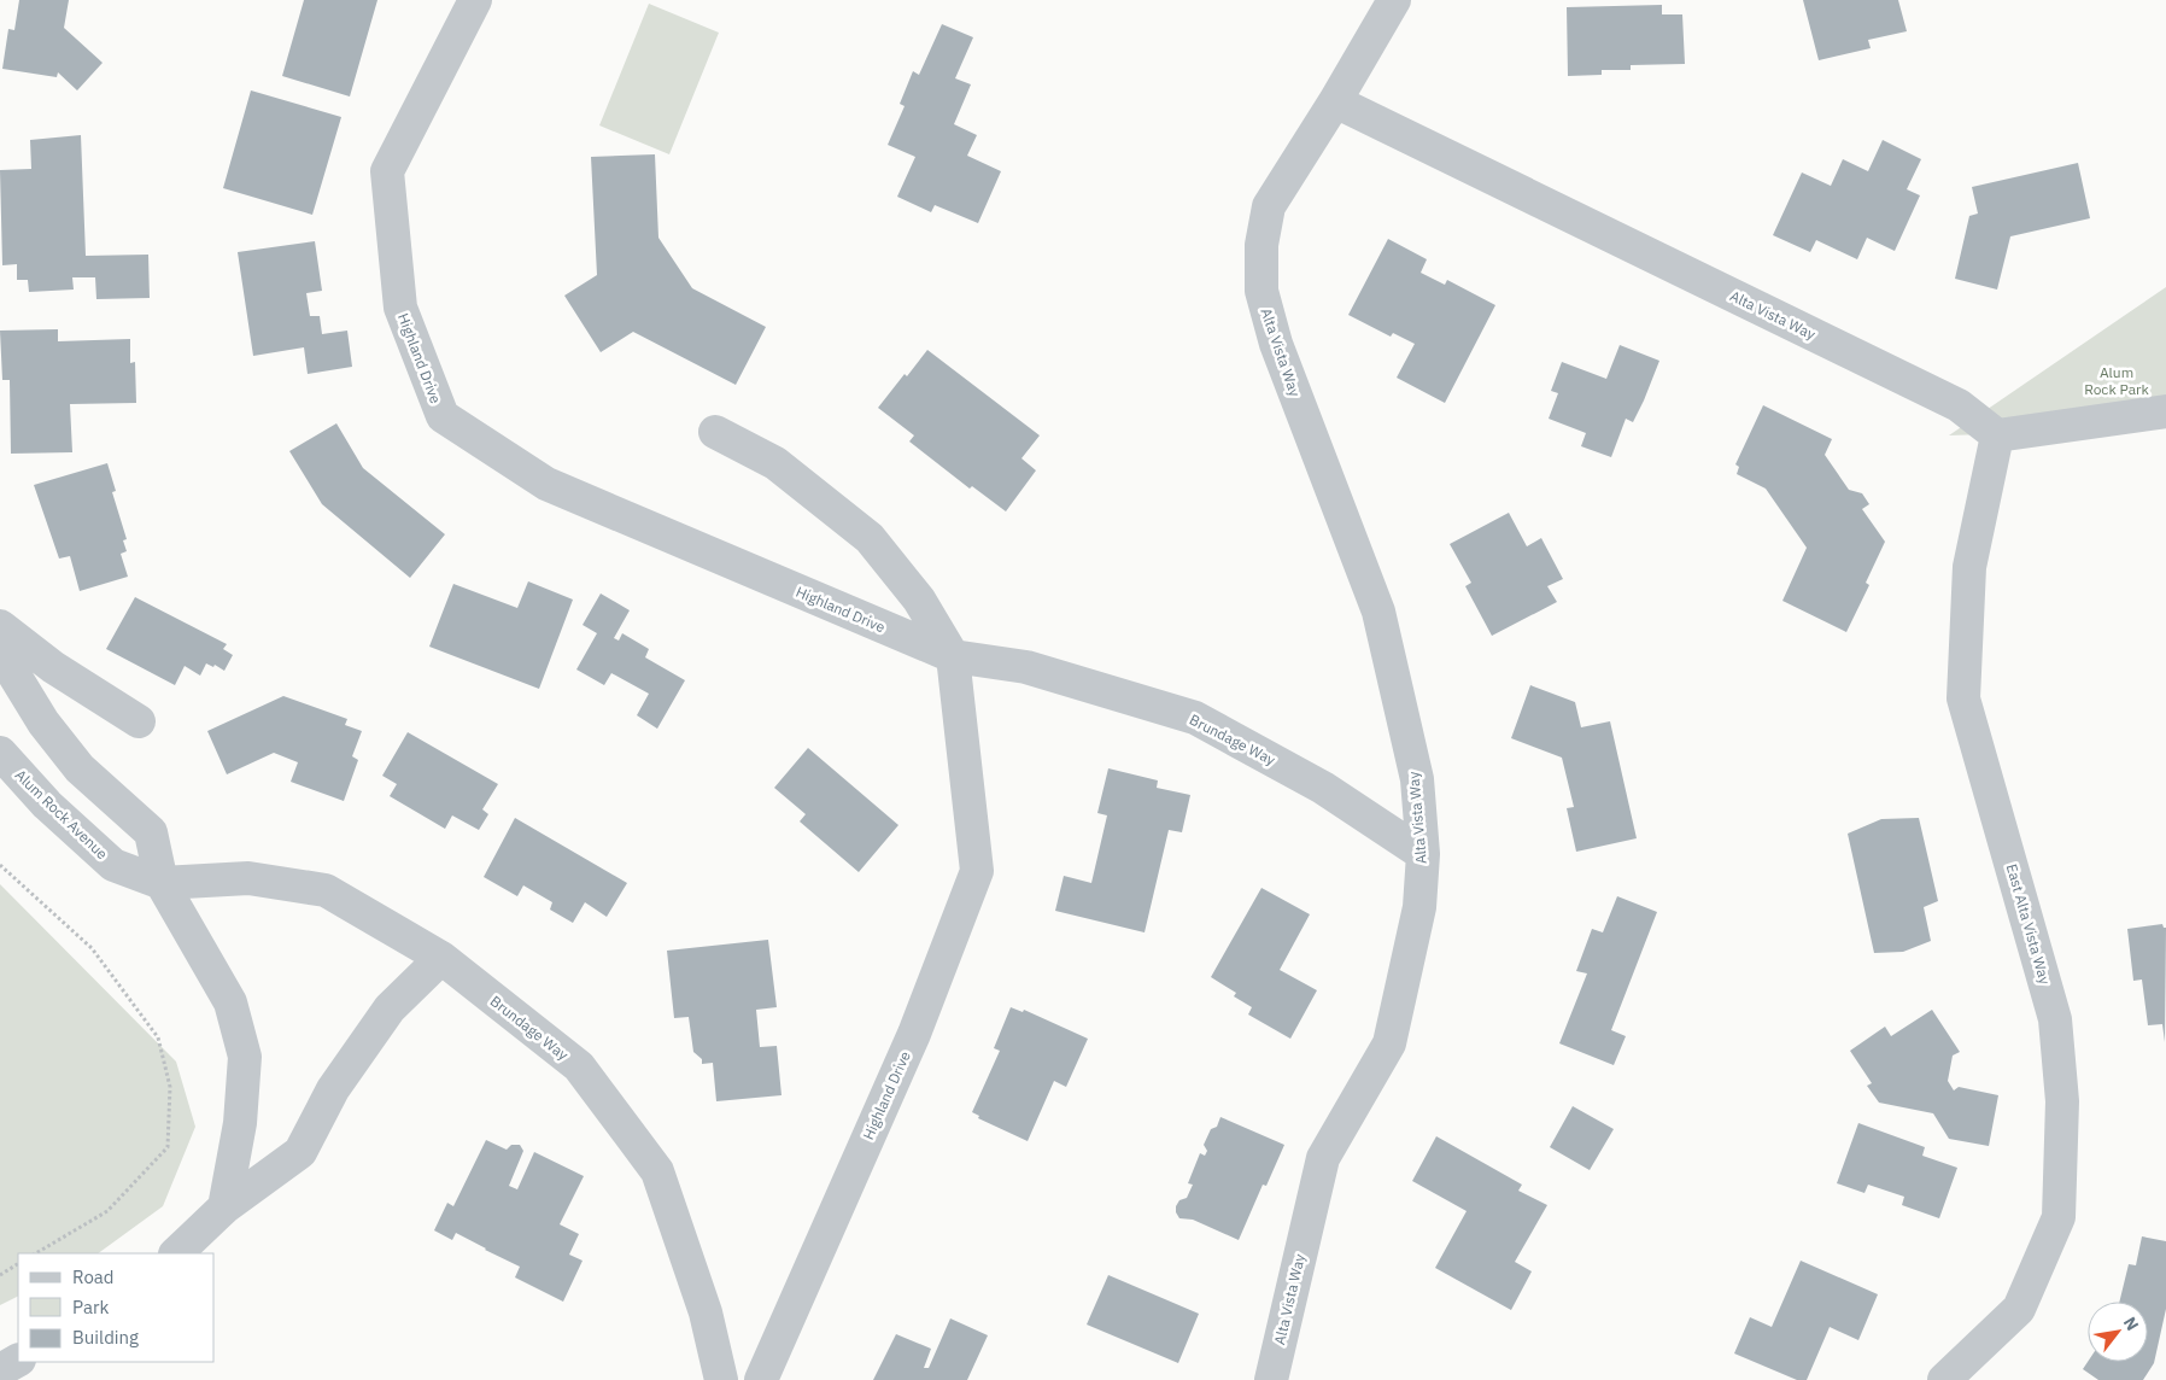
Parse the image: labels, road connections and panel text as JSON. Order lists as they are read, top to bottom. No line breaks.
{"streets":{"street":["Alta Vista Way","Highland Drive","Brundage Way","Alum Rock Avenue","East Alta Vista Way"]},"crossings":[["Alta Vista Way","Brundage Way"],["Alta Vista Way","East Alta Vista Way"],["Highland Drive","Brundage Way"],["Brundage Way","Alum Rock Avenue"]],"parks":["Alum Rock Park"],"legend":["Road","Park","Building"],"north":"top right"}
